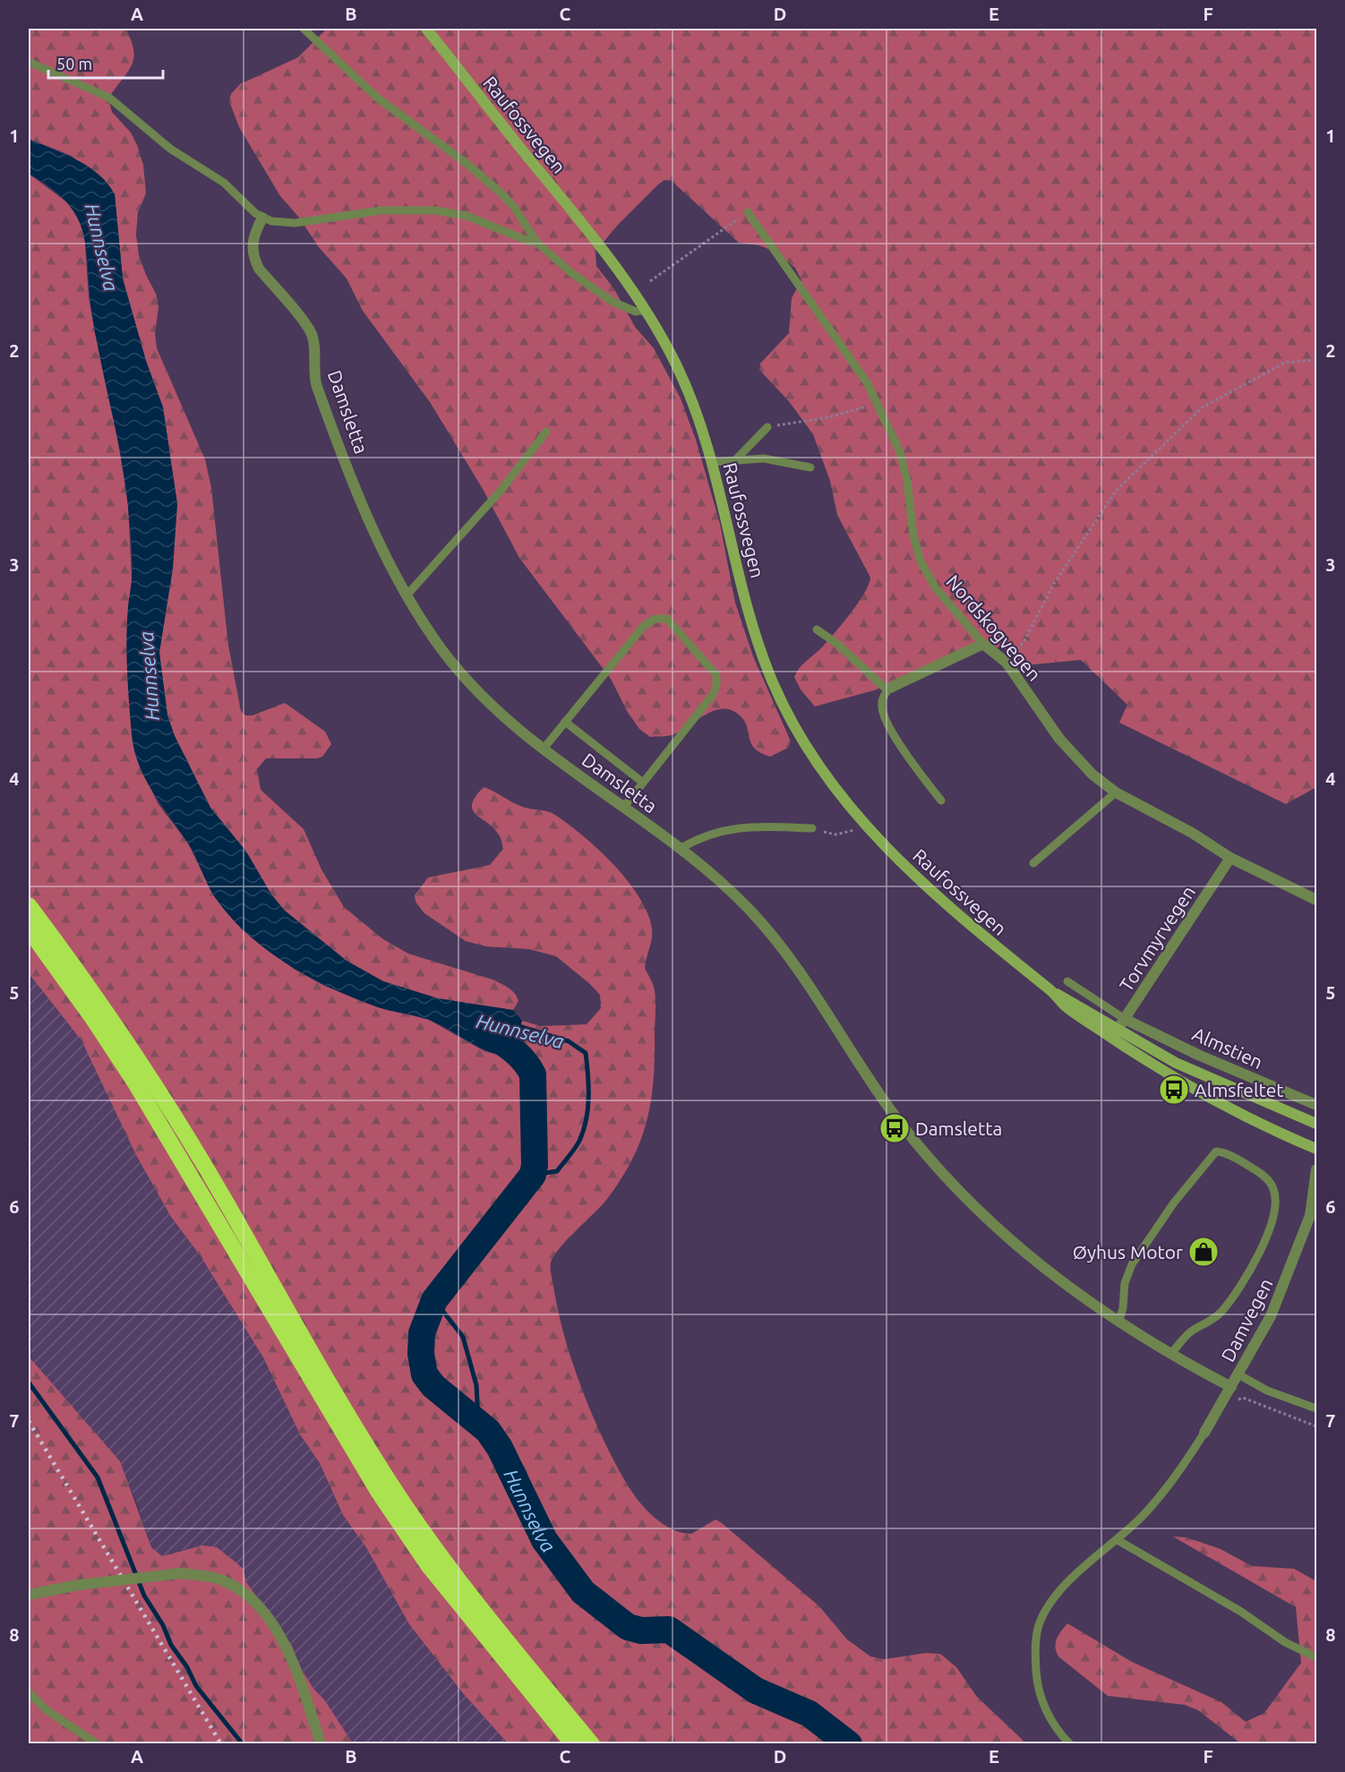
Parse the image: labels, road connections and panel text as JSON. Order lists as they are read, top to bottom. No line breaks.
{"streets":{"main road":["Raufossvegen"],"street":["Damsletta","Nordskogvegen","Torvmyrvegen","Almstien","Damvegen"]},"crossings":[["Raufossvegen","Torvmyrvegen"],["Damsletta","Damvegen"],["Nordskogvegen","Torvmyrvegen"],["Torvmyrvegen","Almstien"]],"water":["Hunnselva"],"places":{"bus stop":["Almsfeltet","Damsletta"],"shop":["Øyhus Motor"]},"scale_bar":"50 m","grid":{"columns":["A","B","C","D","E","F"],"rows":["1","2","3","4","5","6","7","8"]}}
